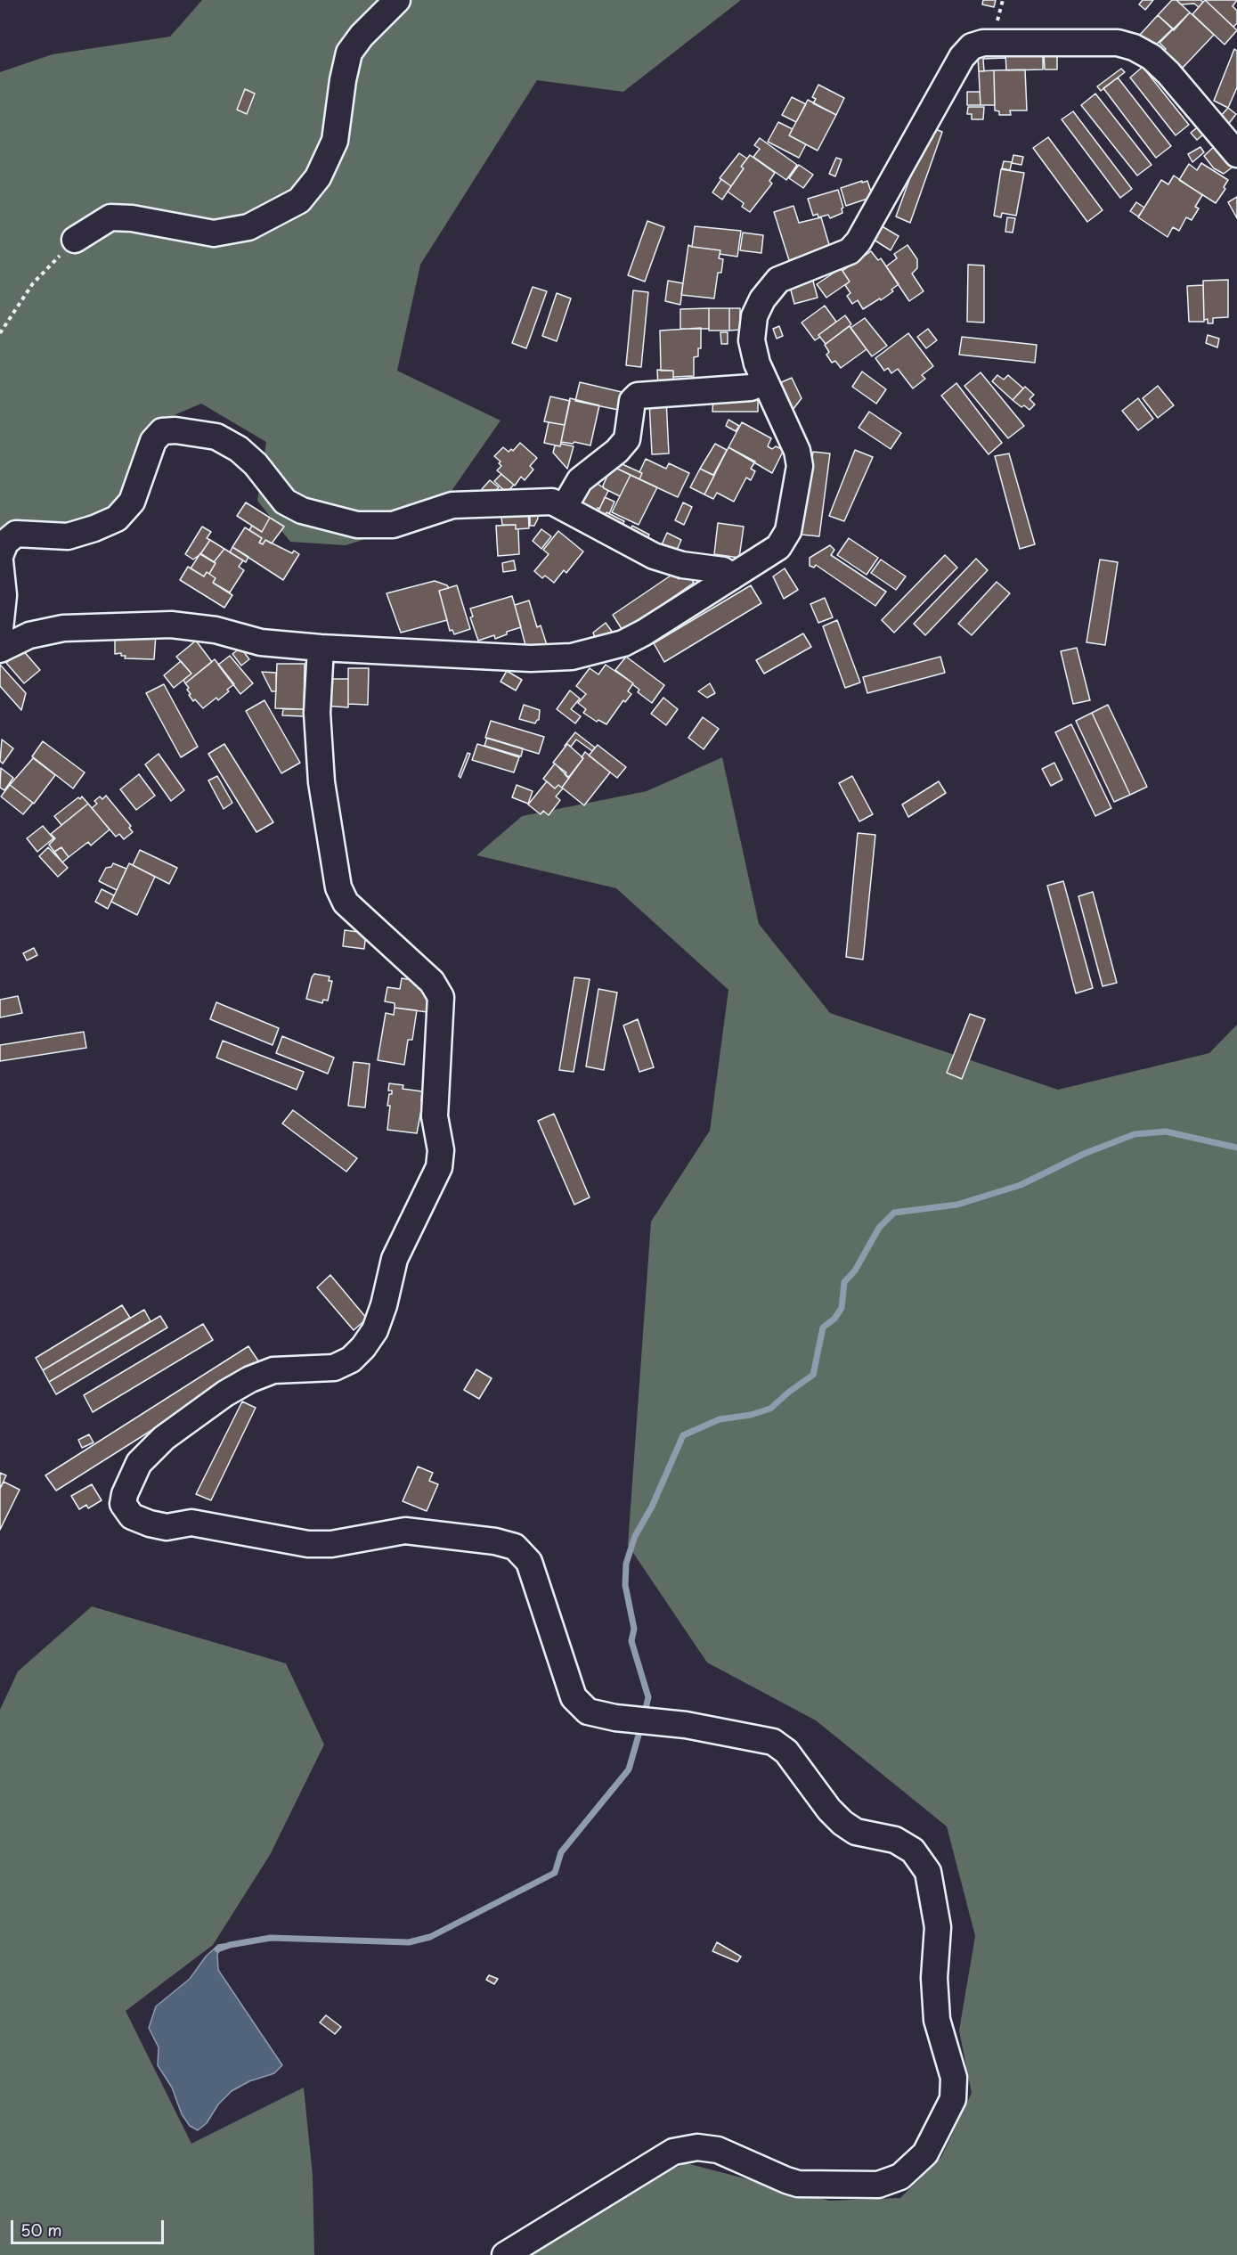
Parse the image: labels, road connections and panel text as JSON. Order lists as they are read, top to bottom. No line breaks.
{"scale_bar":"50 m"}
